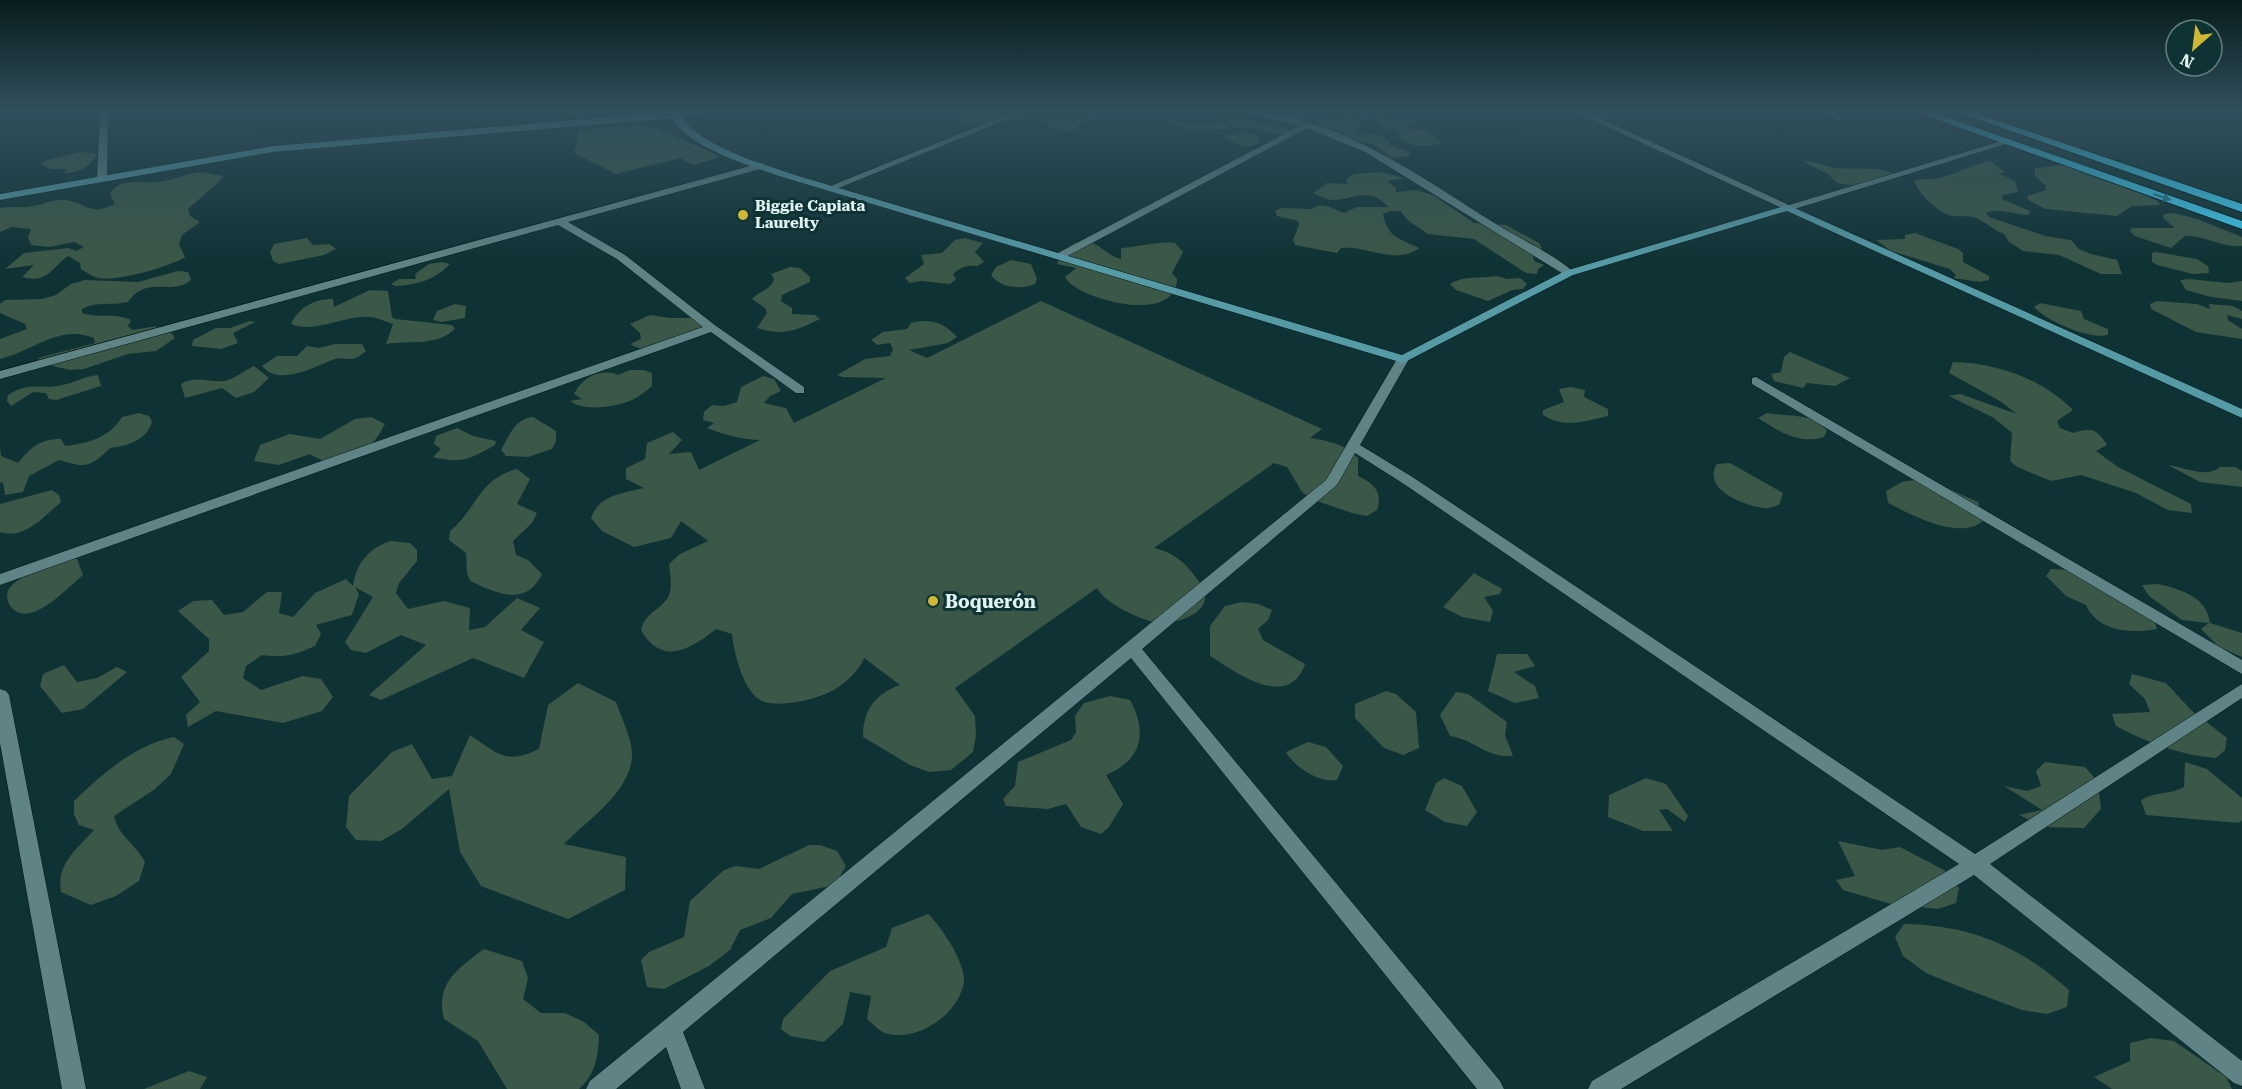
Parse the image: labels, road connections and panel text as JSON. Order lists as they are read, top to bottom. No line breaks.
{"places":["Biggie Capiata Laurelty","Boquerón"],"north":"bottom left"}
